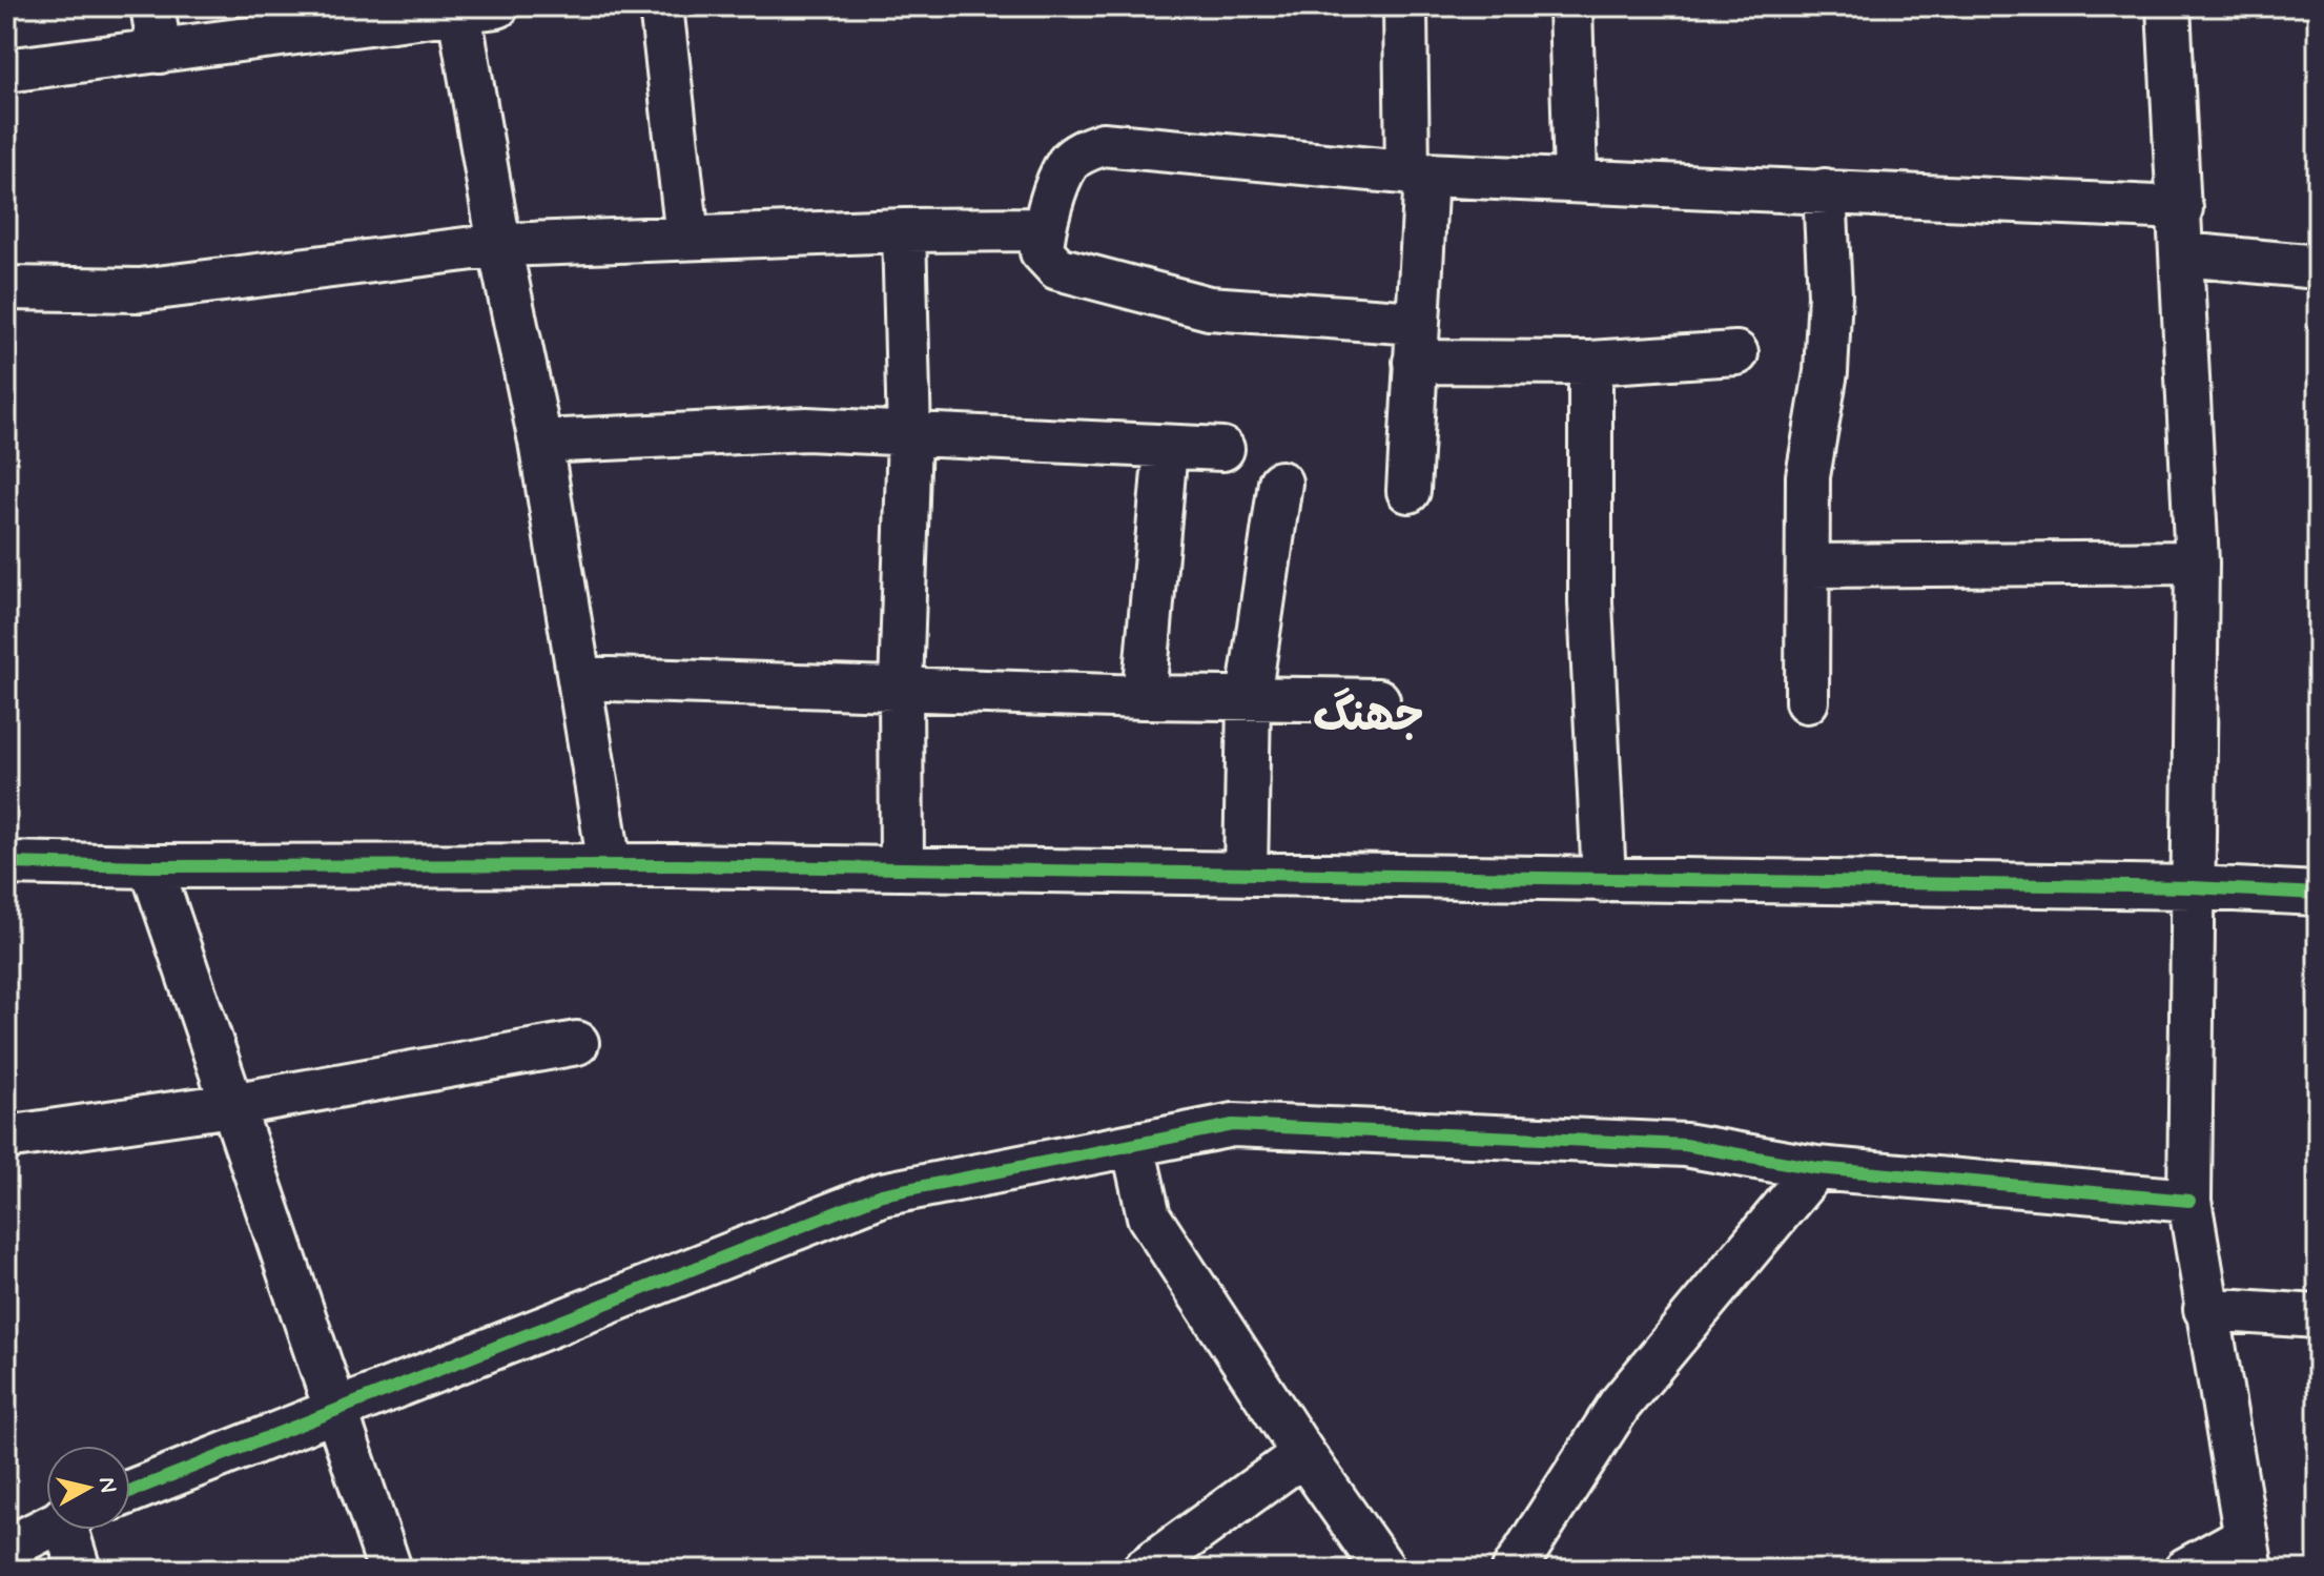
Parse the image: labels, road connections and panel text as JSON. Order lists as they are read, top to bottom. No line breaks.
{"districts":["جھنگ"],"north":"right"}
